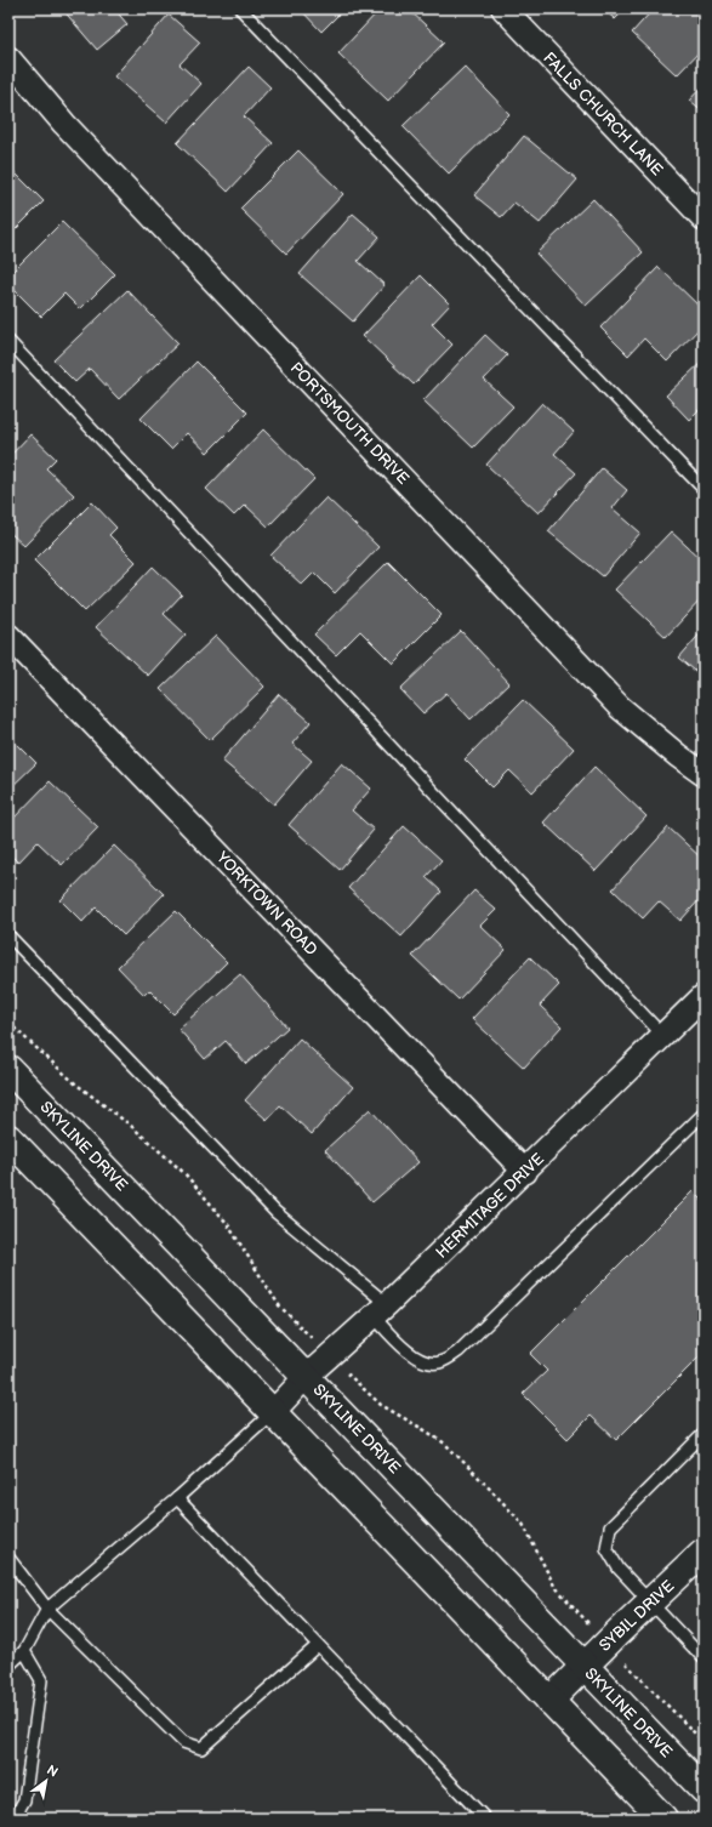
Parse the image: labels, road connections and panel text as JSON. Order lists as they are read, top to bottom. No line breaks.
{"streets":{"main road":["SKYLINE DRIVE","SYBIL DRIVE"],"street":["FALLS CHURCH LANE","PORTSMOUTH DRIVE","YORKTOWN ROAD","HERMITAGE DRIVE"]},"crossings":[["YORKTOWN ROAD","HERMITAGE DRIVE"],["SKYLINE DRIVE","HERMITAGE DRIVE"],["SKYLINE DRIVE","SYBIL DRIVE"]],"north":"top right"}
